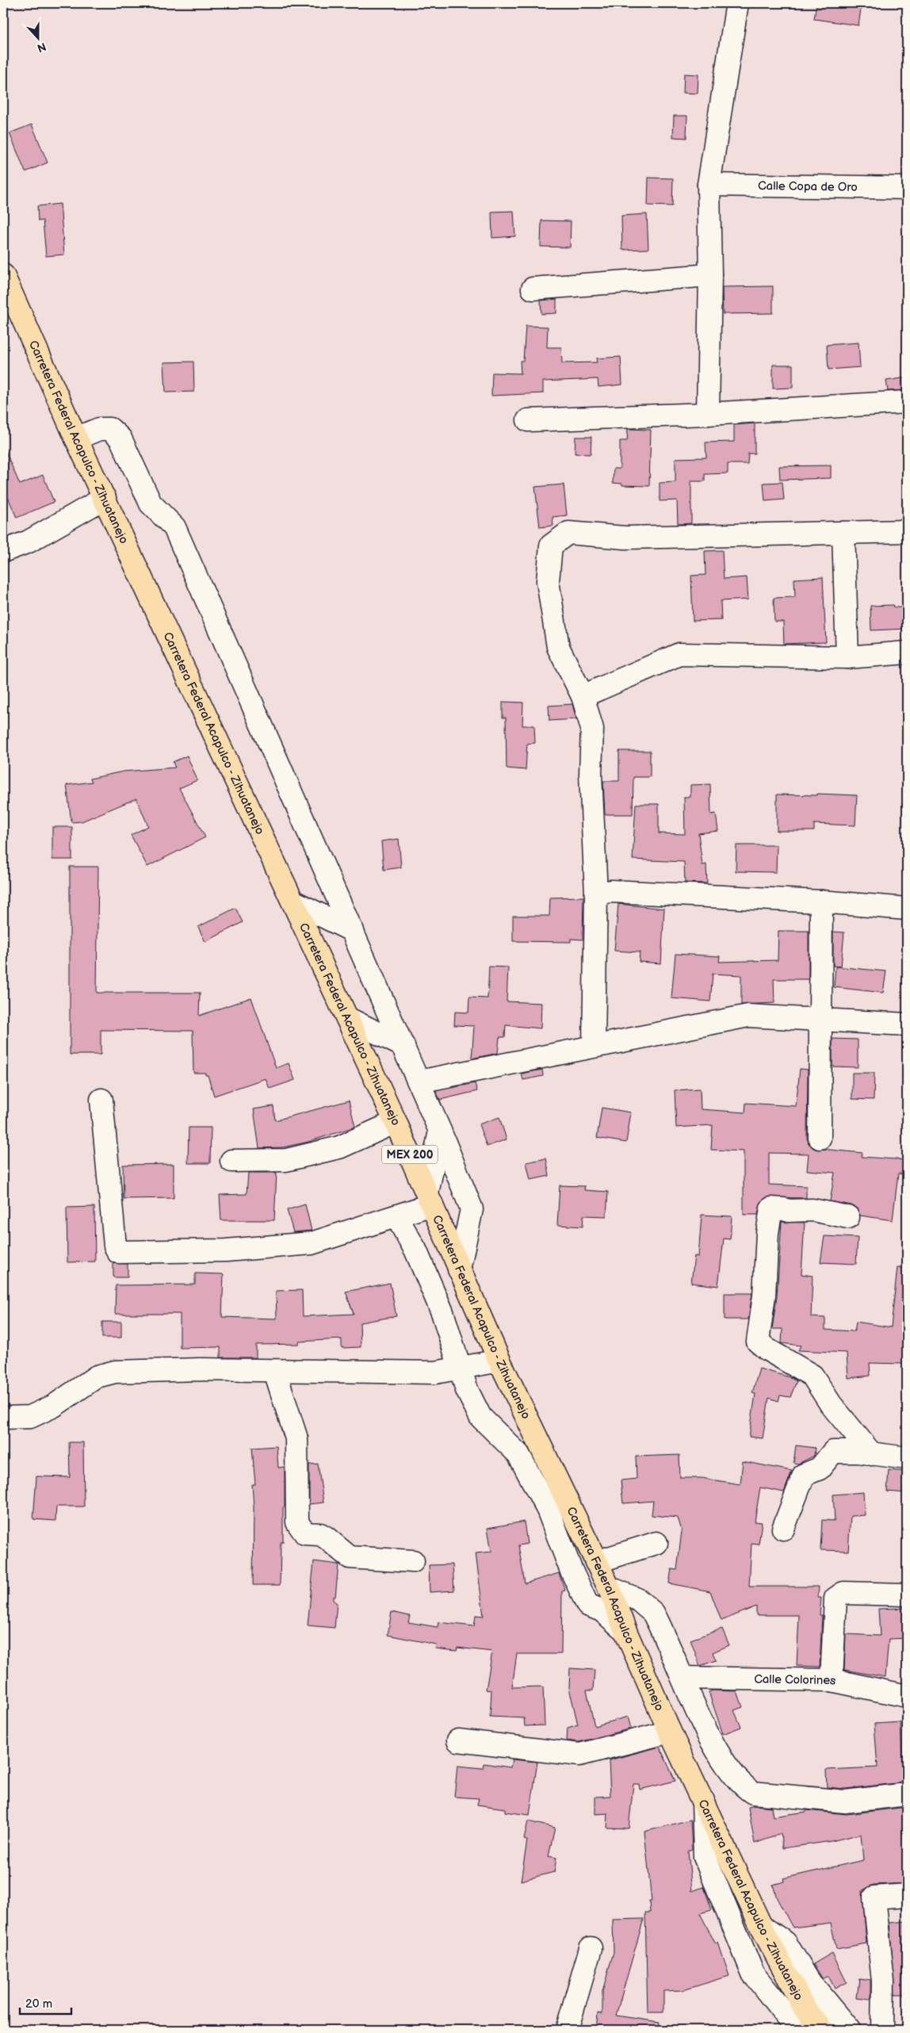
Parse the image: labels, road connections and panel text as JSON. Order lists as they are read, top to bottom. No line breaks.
{"streets":{"main road":["Carretera Federal Acapulco - Zihuatanejo","MEX 200"],"street":["Calle Copa de Oro","Calle Colorines"]},"scale_bar":"20 m","north":"bottom"}
